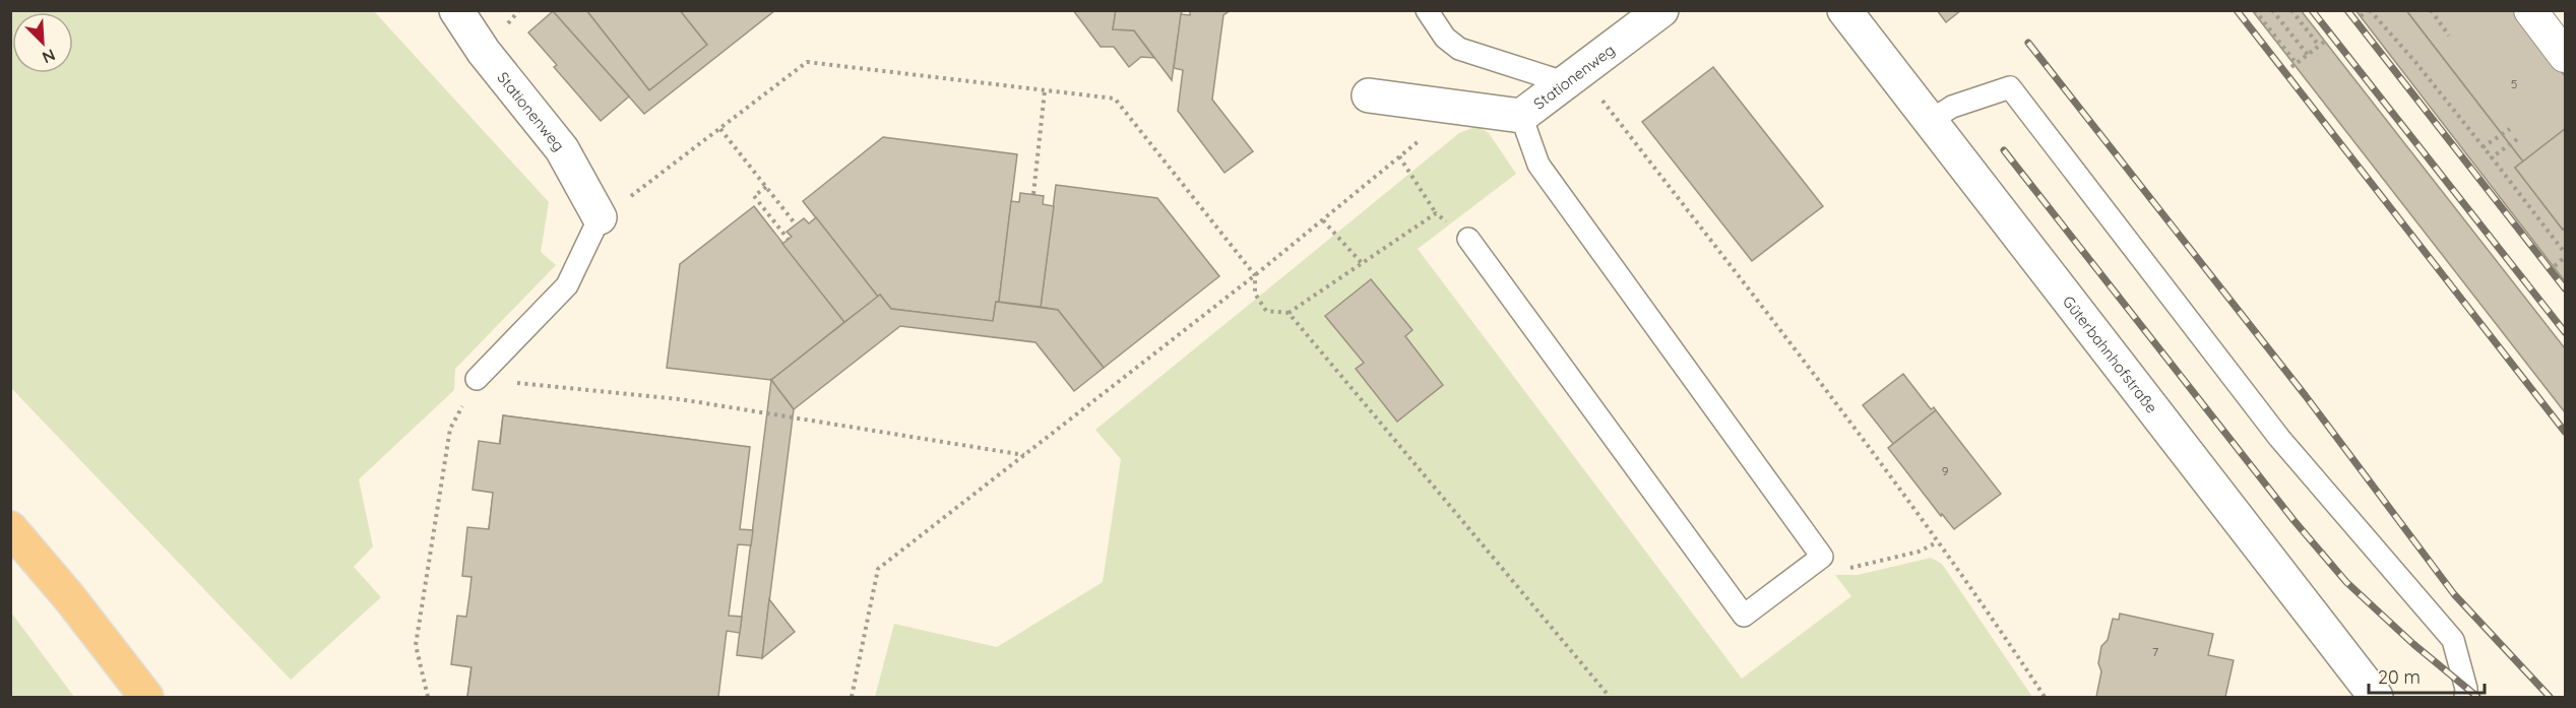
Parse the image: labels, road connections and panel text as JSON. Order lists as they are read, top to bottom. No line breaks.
{"streets":{"street":["Stationenweg","Güterbahnhofstraße"]},"house_numbers":["5","9","7"],"scale_bar":"20 m","north":"bottom right"}
